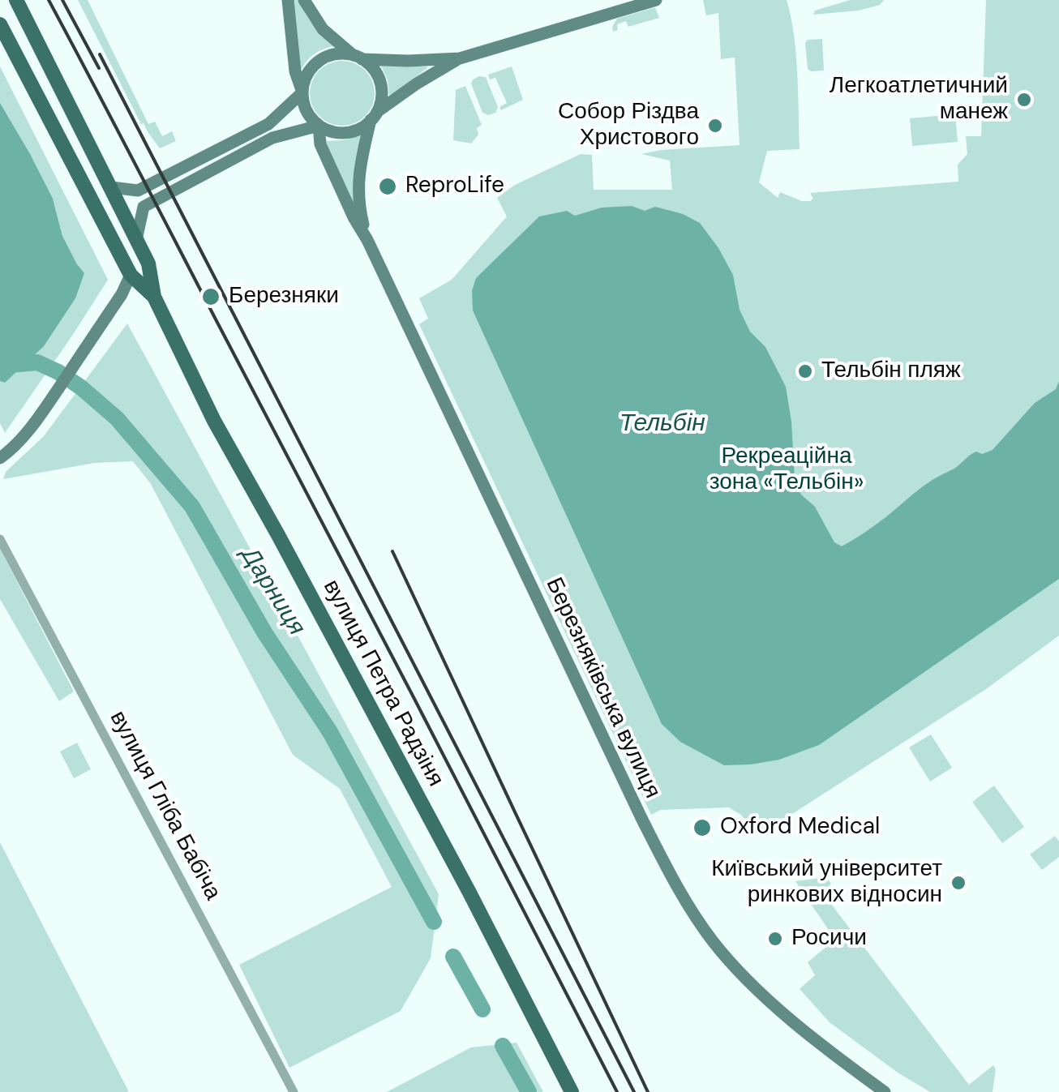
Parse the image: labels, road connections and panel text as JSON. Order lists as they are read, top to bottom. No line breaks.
{"streets":{"main road":["вулиця Петра Радзіня"],"street":["Березняківська вулиця","вулиця Гліба Бабіча"]},"water":["Тельбін","Дарниця"],"parks":["Рекреаційна зона «Тельбін»"],"places":["Легкоатлетичний манеж","Собор Різдва Христового","ReproLife","Березняки","Тельбін пляж","Oxford Medical","Київський університет ринкових відносин","Росичи"]}
